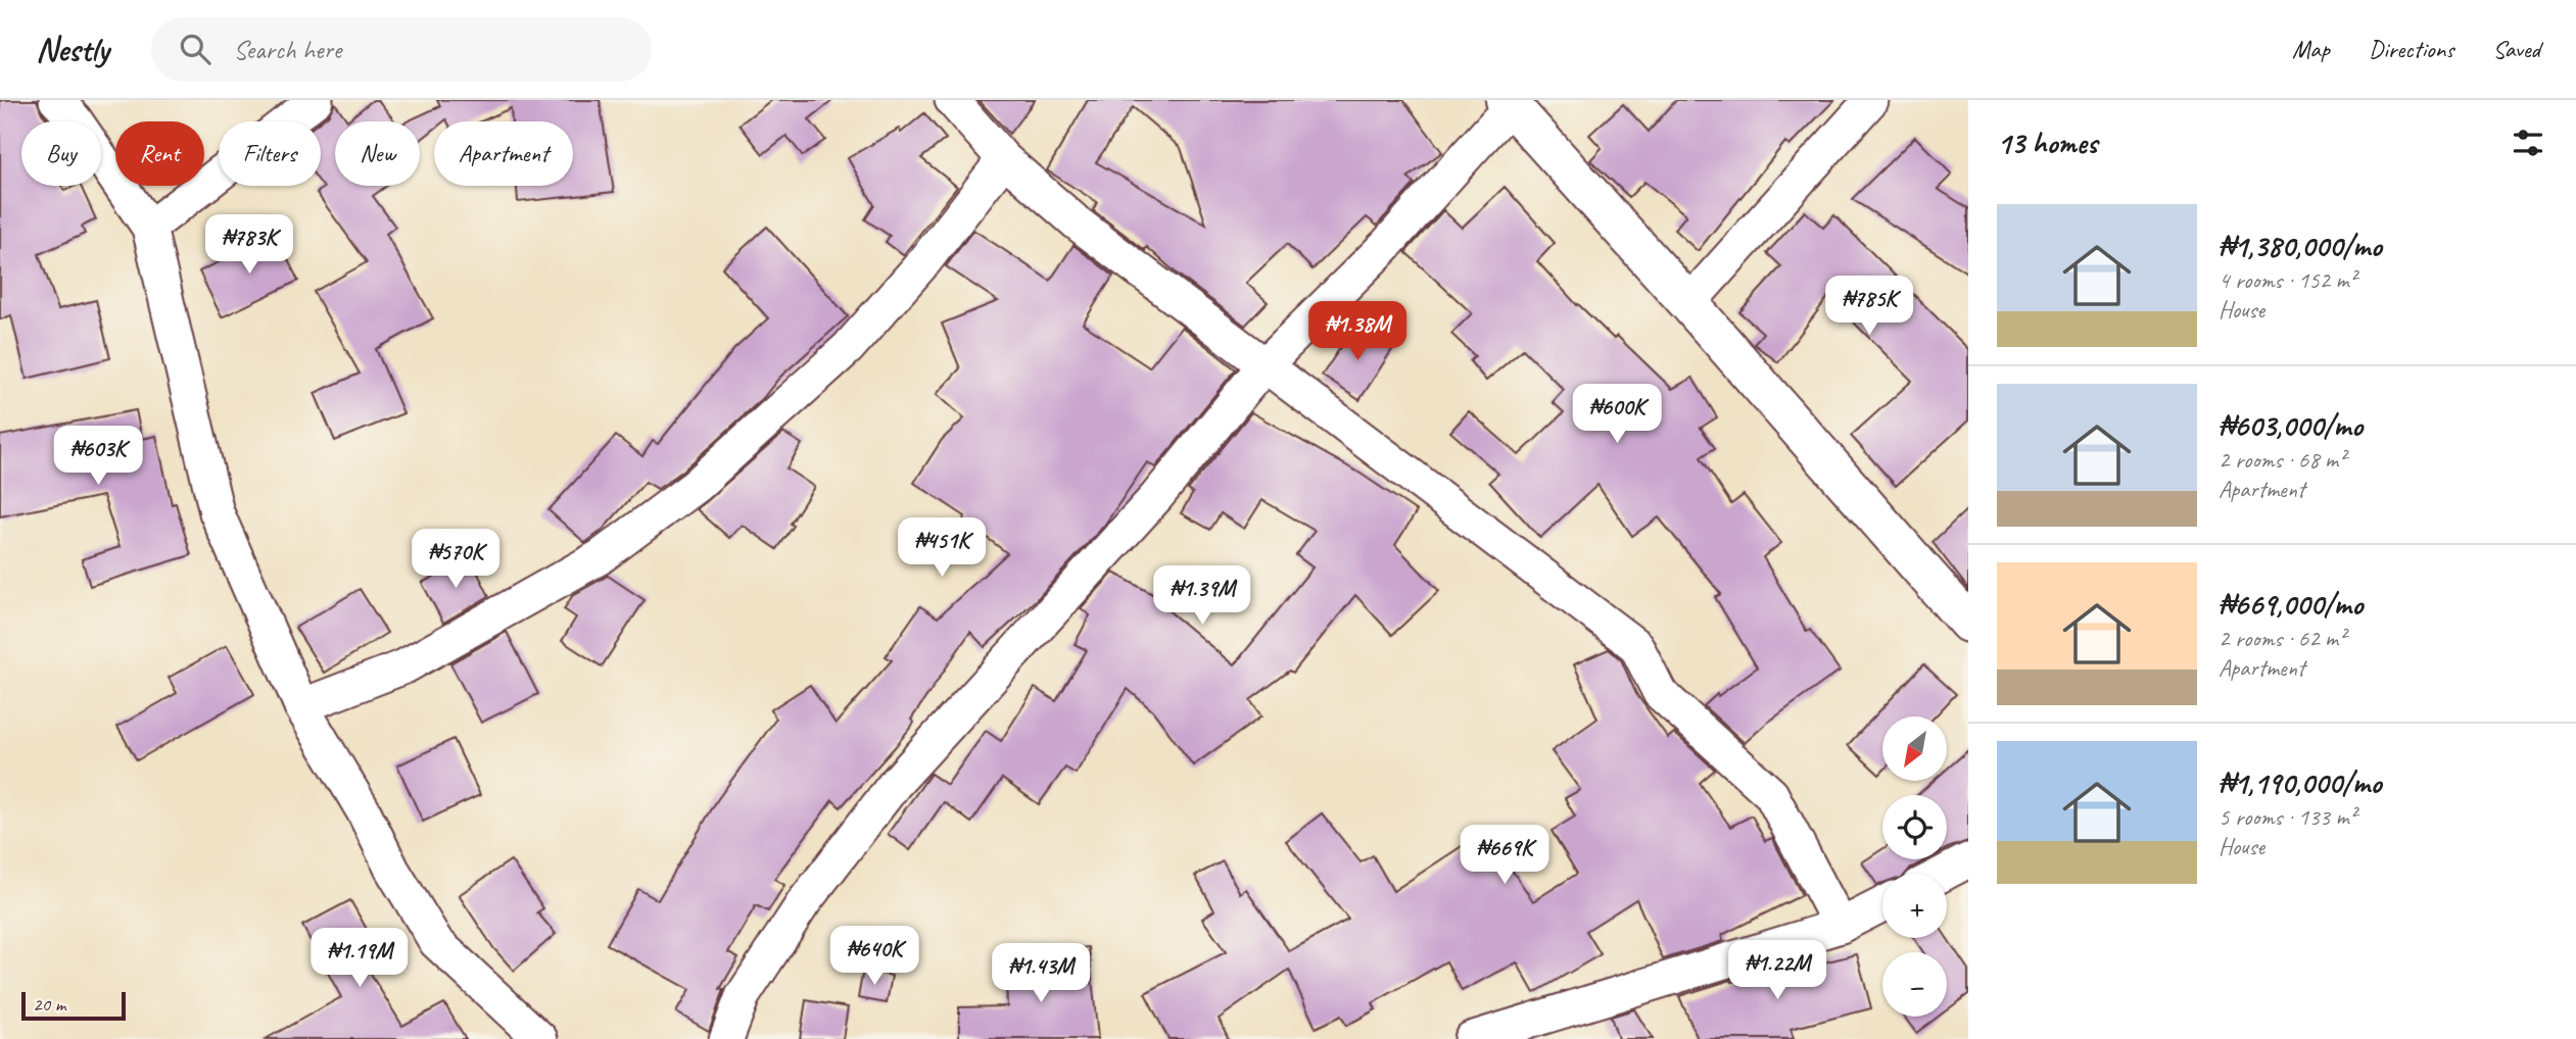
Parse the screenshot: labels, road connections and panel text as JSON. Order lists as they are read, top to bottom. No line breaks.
{"scale_bar":"20 m","north":"bottom left","page":{"header":"Nestly","search":"Search here","nav":["Map","Directions","Saved"],"heading":"13 homes","chip":["Buy","Rent","Filters","New","Apartment"],"list":[{"name":"₦1,380,000/mo","note":"4 rooms · 152 m² · House"},{"name":"₦603,000/mo","note":"2 rooms · 68 m² · Apartment"},{"name":"₦669,000/mo","note":"2 rooms · 62 m² · Apartment"},{"name":"₦1,190,000/mo","note":"5 rooms · 133 m² · House"}],"price":["₦783K","₦785K","₦1.38M","₦600K","₦603K","₦451K","₦570K","₦1.39M","₦669K","₦640K","₦1.19M","₦1.22M","₦1.43M"],"map_buttons":["+","−"],"scale":"20 m"}}
